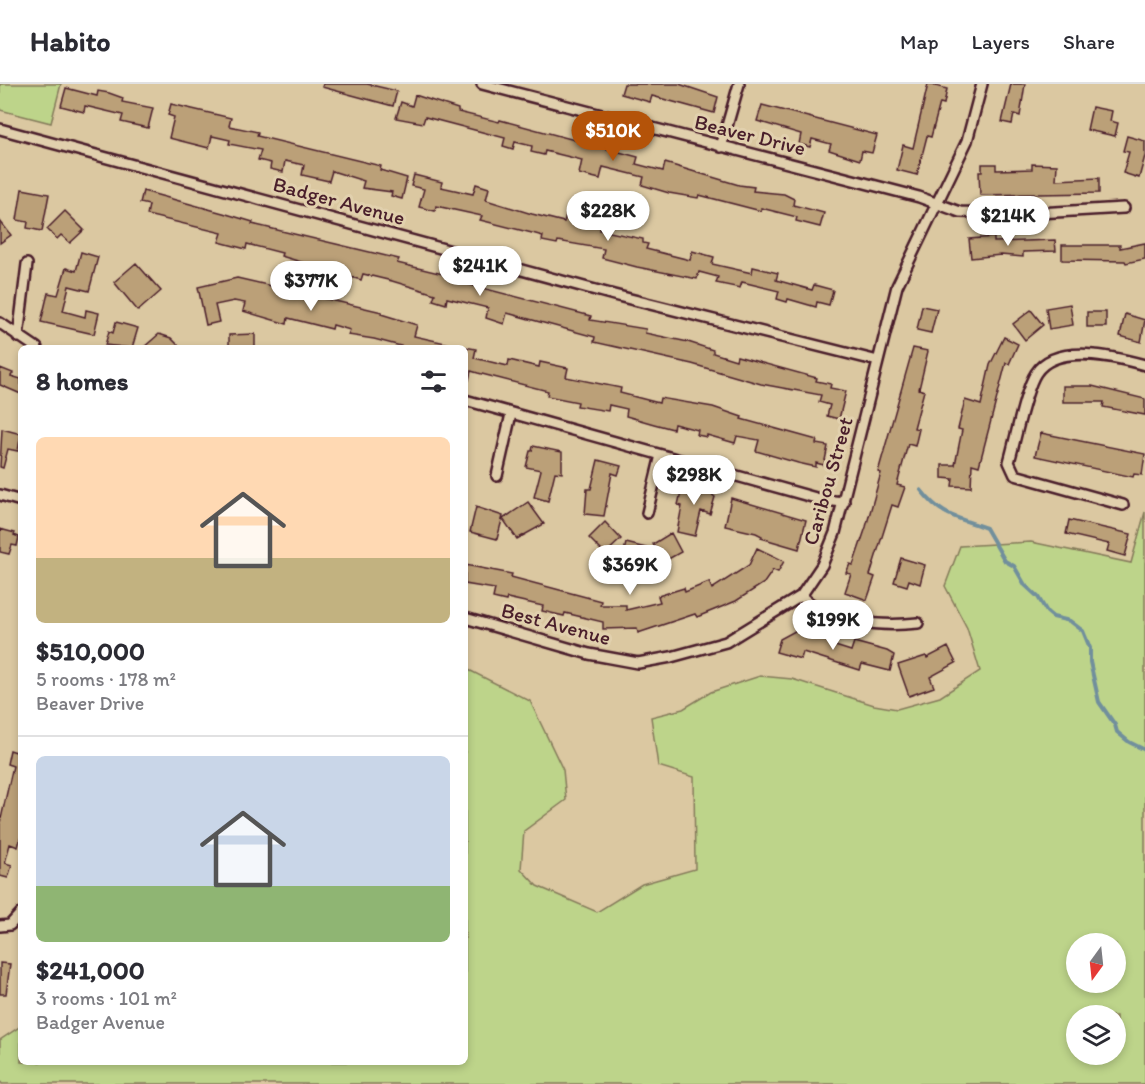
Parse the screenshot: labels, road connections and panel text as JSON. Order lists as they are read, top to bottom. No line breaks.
{"streets":{"street":["Beaver Drive","Badger Avenue","Caribou Street","Best Avenue"]},"crossings":[["Beaver Drive","Caribou Street"],["Badger Avenue","Caribou Street"],["Caribou Street","Best Avenue"]],"north":"bottom","page":{"header":"Habito","nav":["Map","Layers","Share"],"price":["$510K","$228K","$214K","$241K","$377K","$298K","$369K","$199K"],"heading":"8 homes","list":[{"name":"$510,000","note":"5 rooms · 178 m² · Beaver Drive"},{"name":"$241,000","note":"3 rooms · 101 m² · Badger Avenue"}]}}
